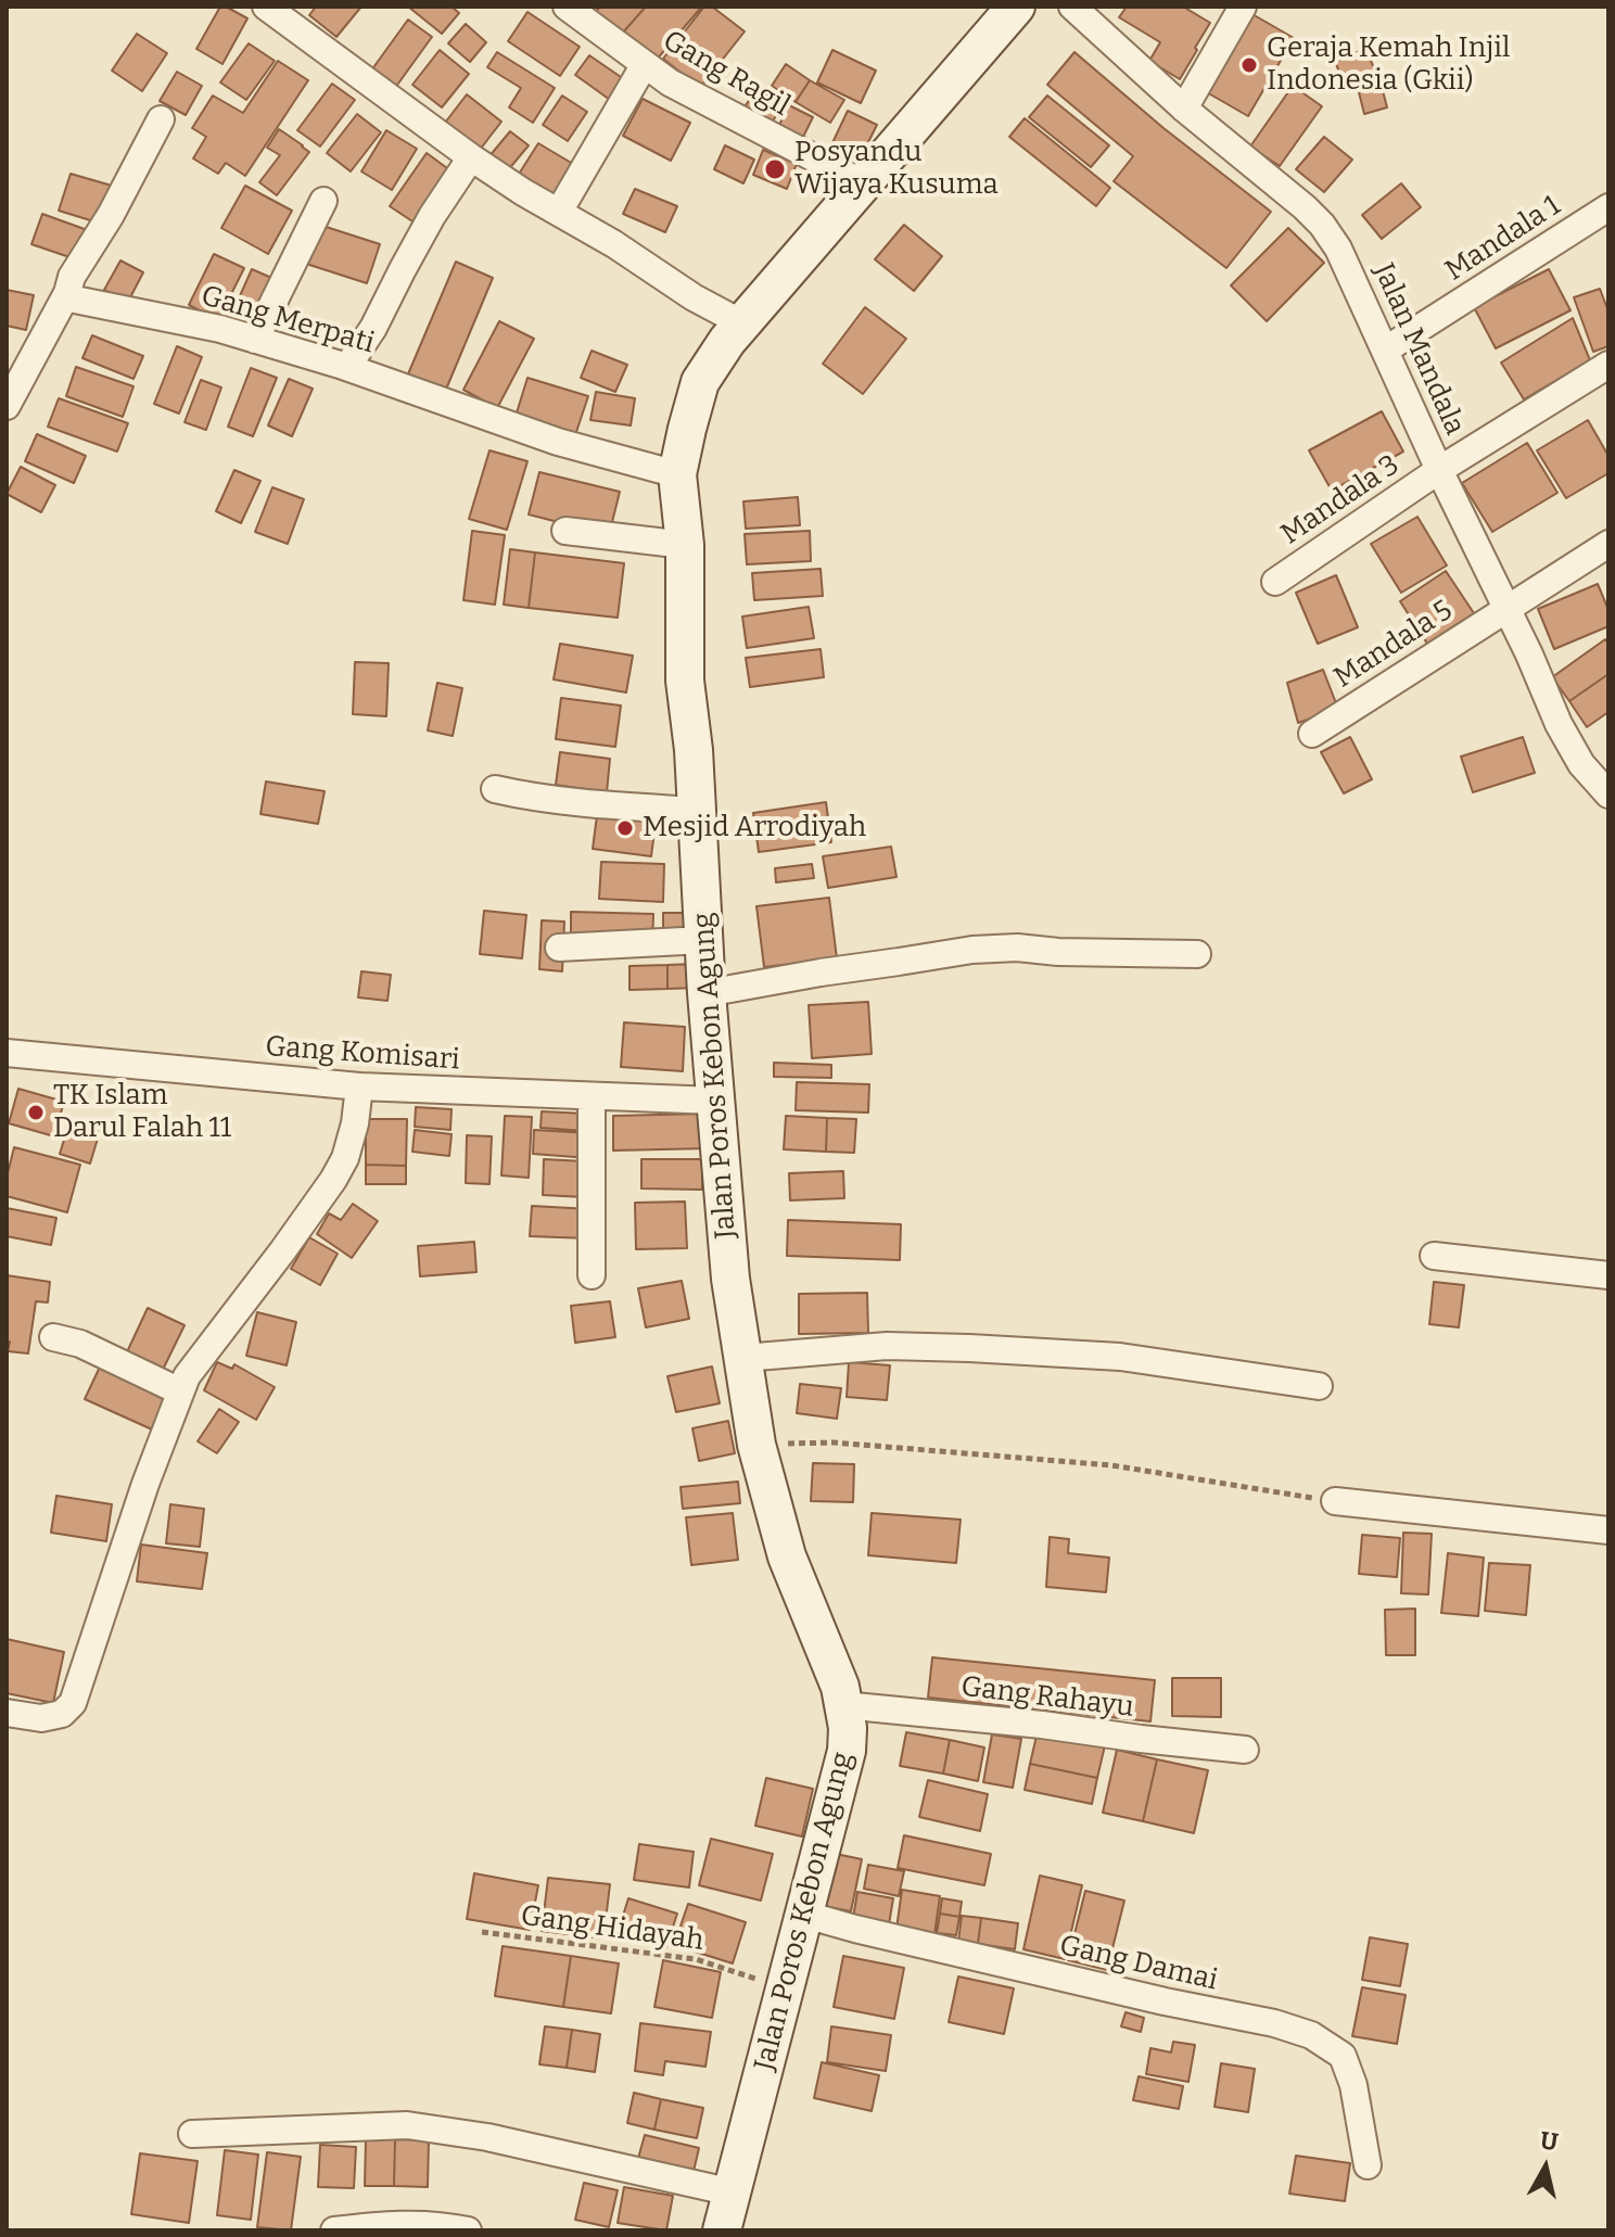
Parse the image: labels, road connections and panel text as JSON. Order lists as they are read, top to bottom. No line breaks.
{"streets":{"main road":["Jalan Poros Kebon Agung"],"street":["Gang Ragil","Mandala 1","Gang Merpati","Jalan Mandala","Mandala 3","Mandala 5","Gang Komisari","Gang Rahayu","Gang Damai"],"path":["Gang Hidayah"]},"crossings":[["Gang Ragil","Jalan Poros Kebon Agung"],["Mandala 1","Jalan Mandala"],["Gang Merpati","Jalan Poros Kebon Agung"],["Jalan Mandala","Mandala 3"],["Jalan Mandala","Mandala 5"],["Gang Komisari","Jalan Poros Kebon Agung"],["Jalan Poros Kebon Agung","Gang Rahayu"],["Jalan Poros Kebon Agung","Gang Hidayah"],["Jalan Poros Kebon Agung","Gang Damai"]],"places":["Geraja Kemah Injil Indonesia (Gkii)","Posyandu Wijaya Kusuma","Mesjid Arrodiyah","TK Islam Darul Falah 11"],"north":"top"}
